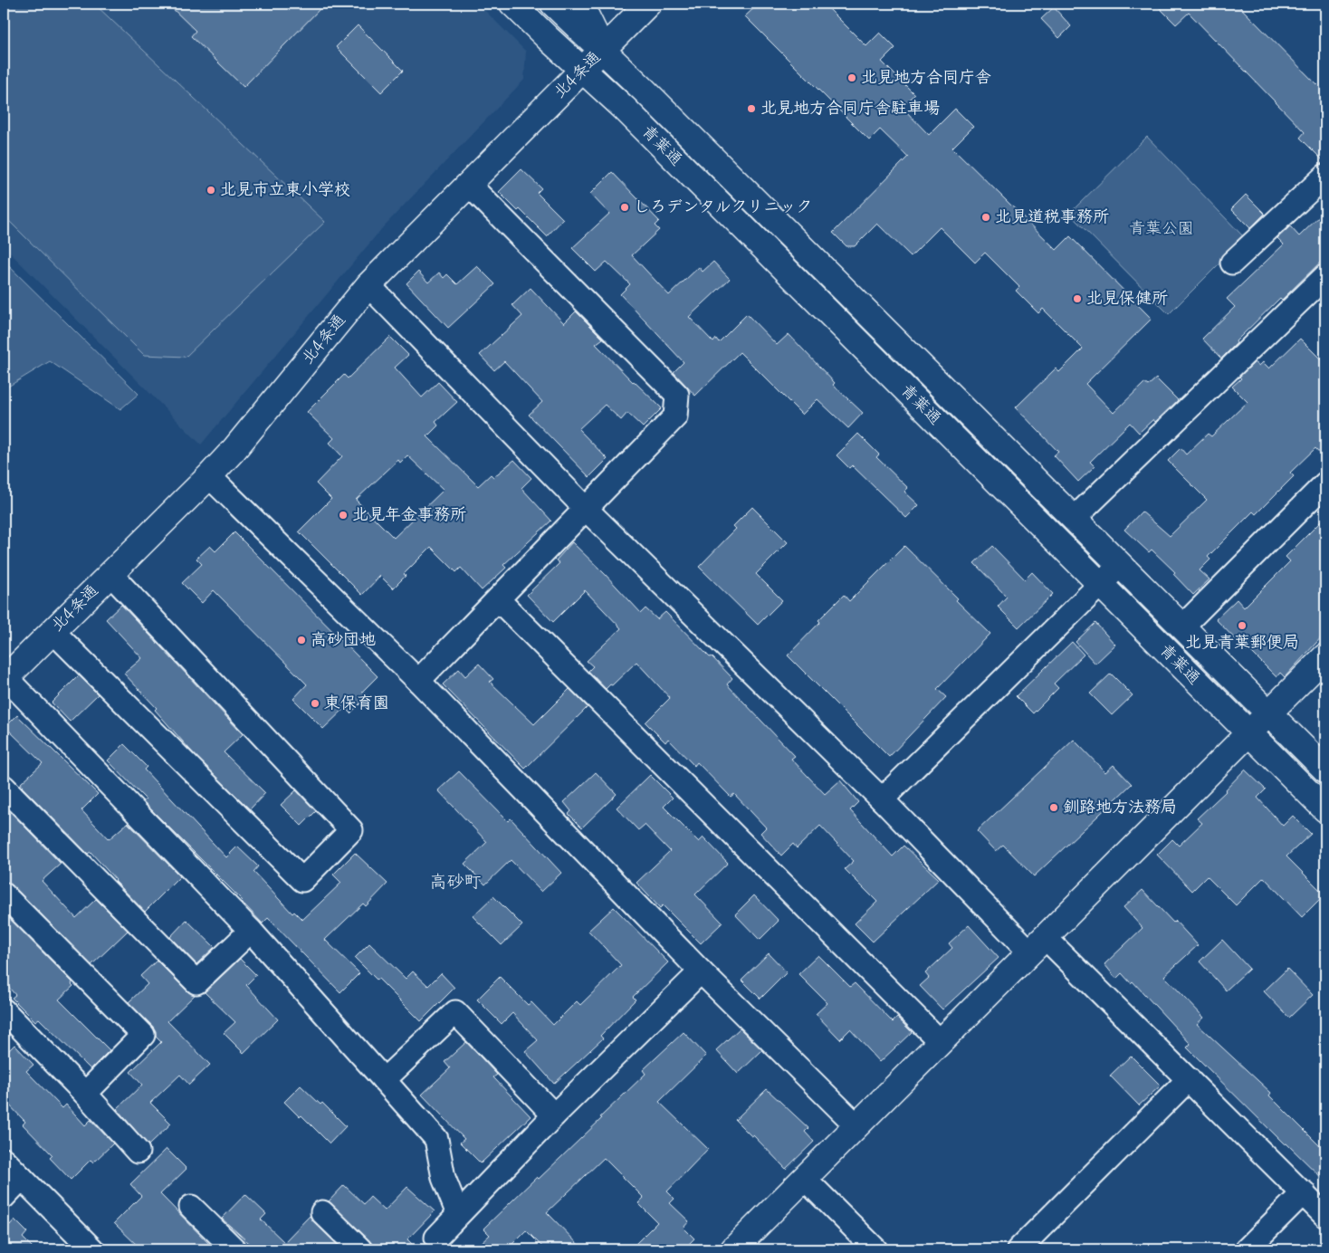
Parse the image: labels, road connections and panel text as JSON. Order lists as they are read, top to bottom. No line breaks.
{"streets":{"street":["北4条通","青葉通"]},"crossings":[["北4条通","青葉通"]],"districts":["高砂町"],"parks":["青葉公園"],"places":["北見地方合同庁舎","北見地方合同庁舎駐車場","北見市立東小学校","しろデンタルクリニック","北見道税事務所","北見保健所","北見年金事務所","北見青葉郵便局","高砂団地","東保育園","釧路地方法務局"]}
